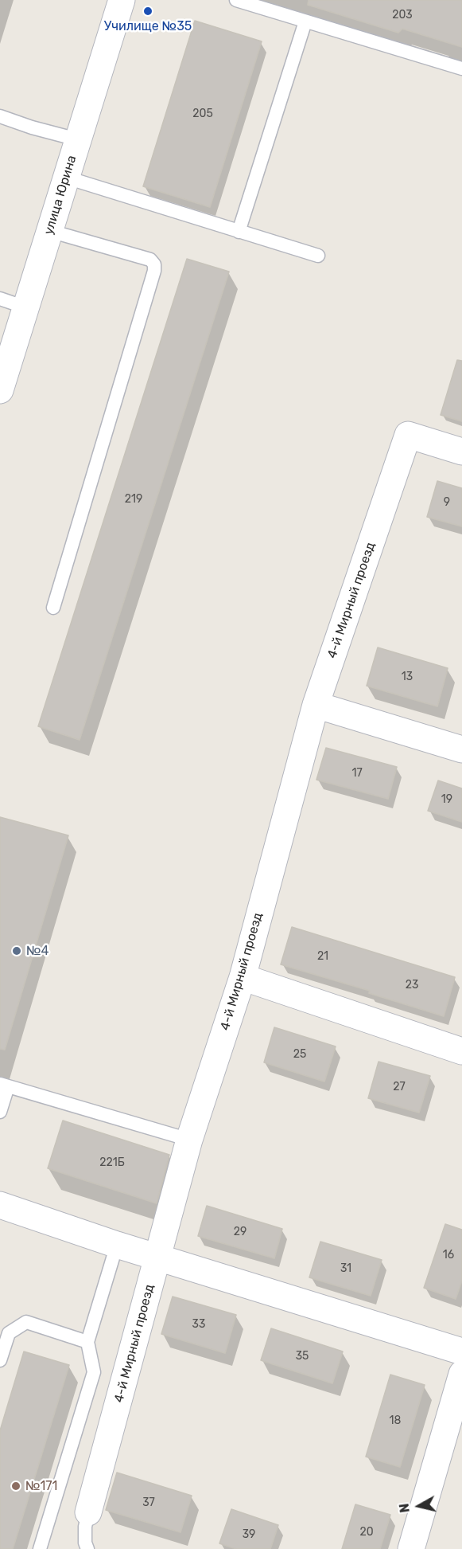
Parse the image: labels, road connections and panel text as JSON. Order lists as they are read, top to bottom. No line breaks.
{"streets":{"street":["улица Юрина","4-й Мирный проезд"]},"places":["Училище №35","№4","№171"],"house_numbers":["203","205","219","9","13","17","19","21","23","25","27","221Б","29","16","31","33","35","18","37","20","39"],"north":"left"}
